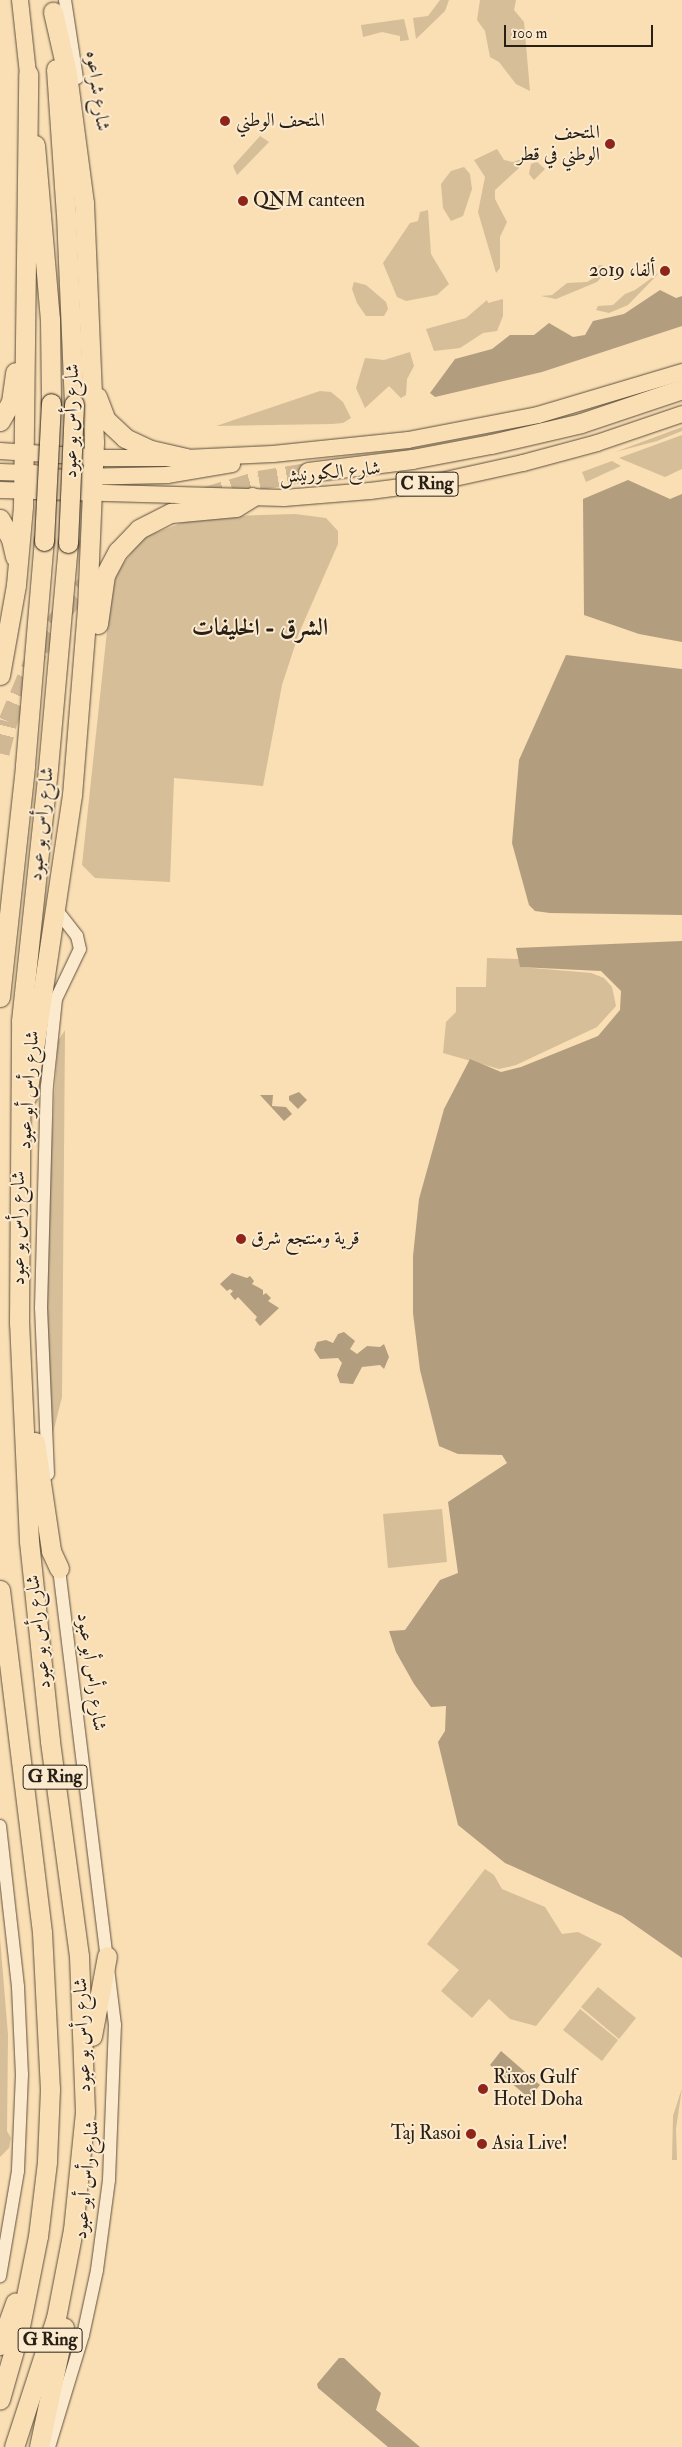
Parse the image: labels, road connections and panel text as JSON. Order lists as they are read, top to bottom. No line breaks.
{"streets":{"highway":["شارع رأس بو عبود","G Ring"],"main road":["شارع الكورنيش","C Ring"],"street":["شارع رأس أبو عبود"]},"crossings":[["شارع الكورنيش","C Ring"]],"districts":["الشرق - الخليفات"],"places":["المتحف الوطني","المتحف الوطني في قطر","QNM canteen","ألفا، 2019","قرية ومنتجع شرق","Rixos Gulf Hotel Doha","Taj Rasoi","Asia Live!"],"scale_bar":"100 m"}
